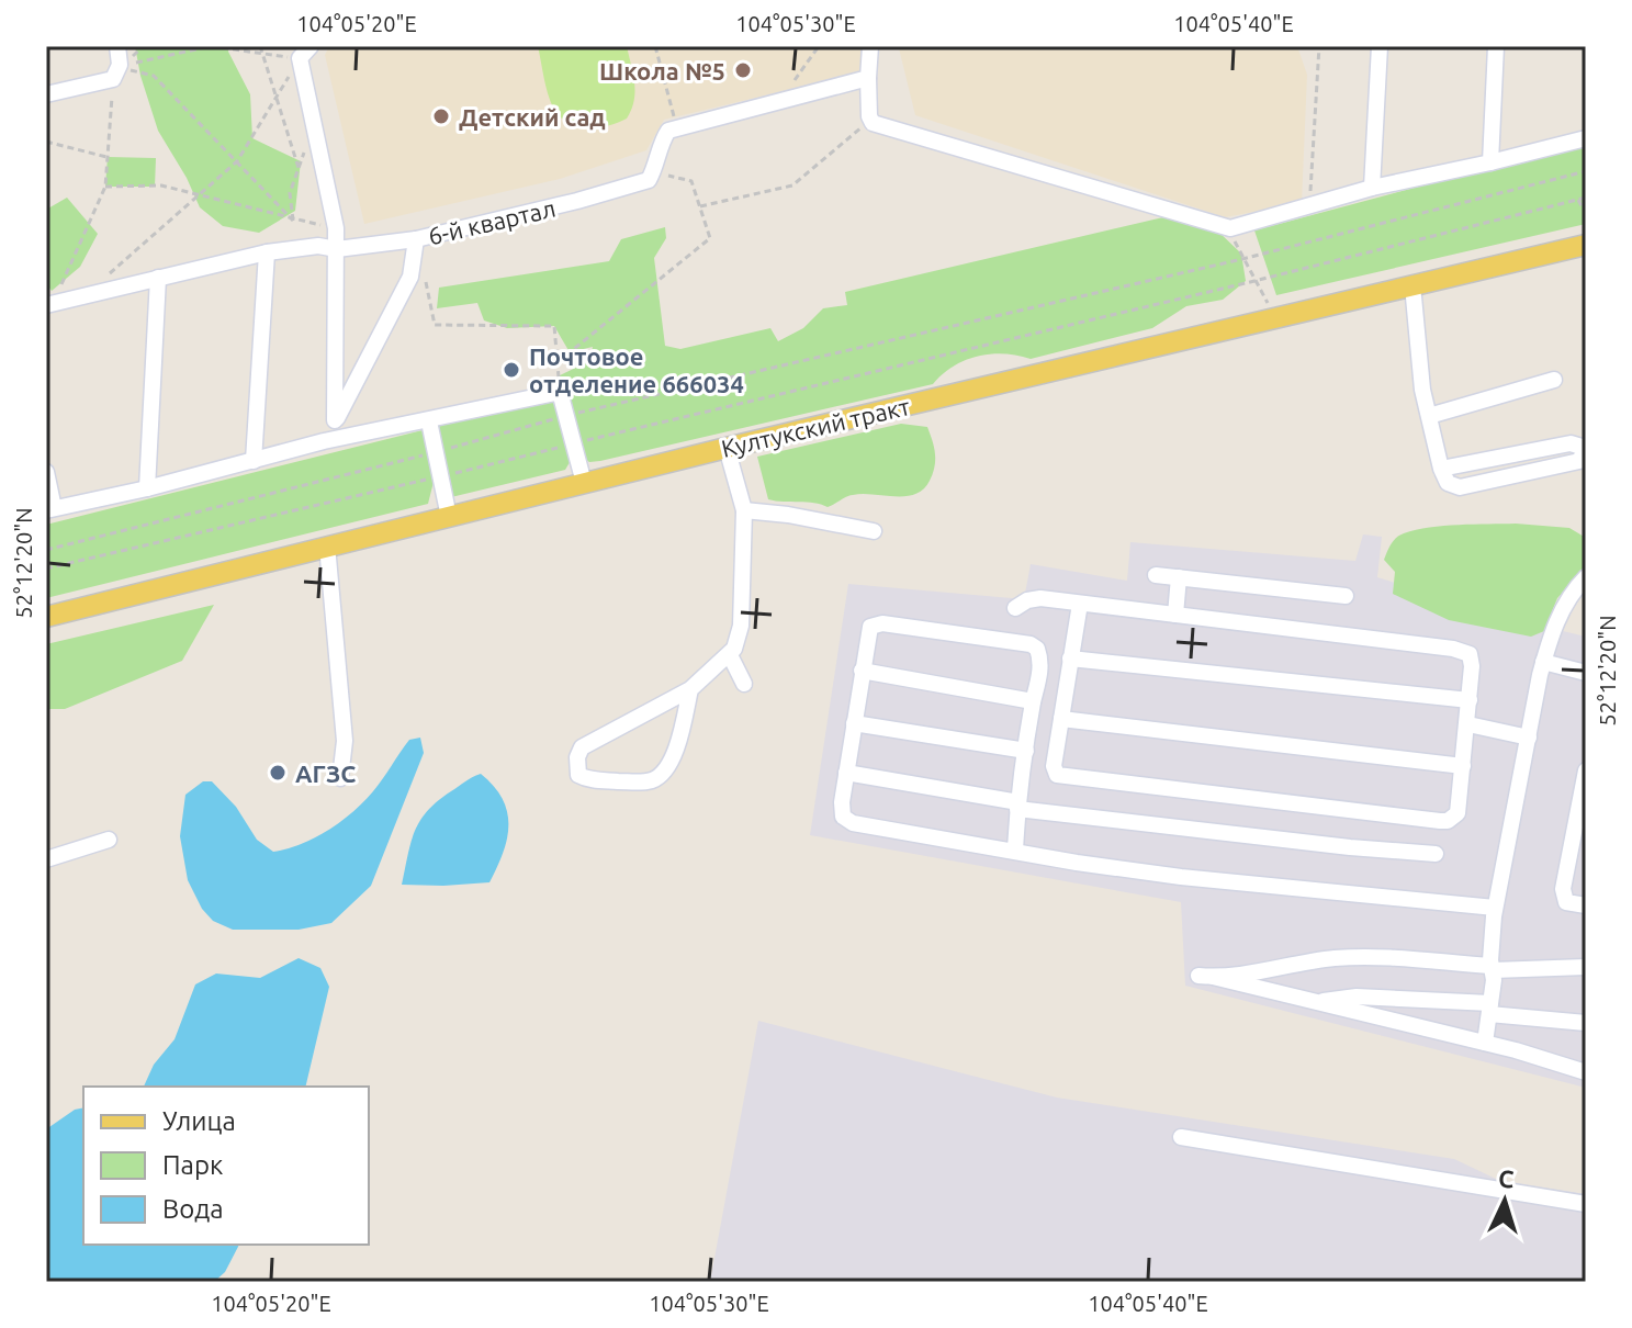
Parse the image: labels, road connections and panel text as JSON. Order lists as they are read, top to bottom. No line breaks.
{"streets":{"main road":["Култукский тракт"],"lane":["6-й квартал"]},"places":["Школа №5","Детский сад","Почтовое отделение 666034","АГЗС"],"legend":["Улица","Парк","Вода"],"north":"top","coordinates":["104°05'20\"E","104°05'30\"E","104°05'40\"E","52°12'20\"N"]}
